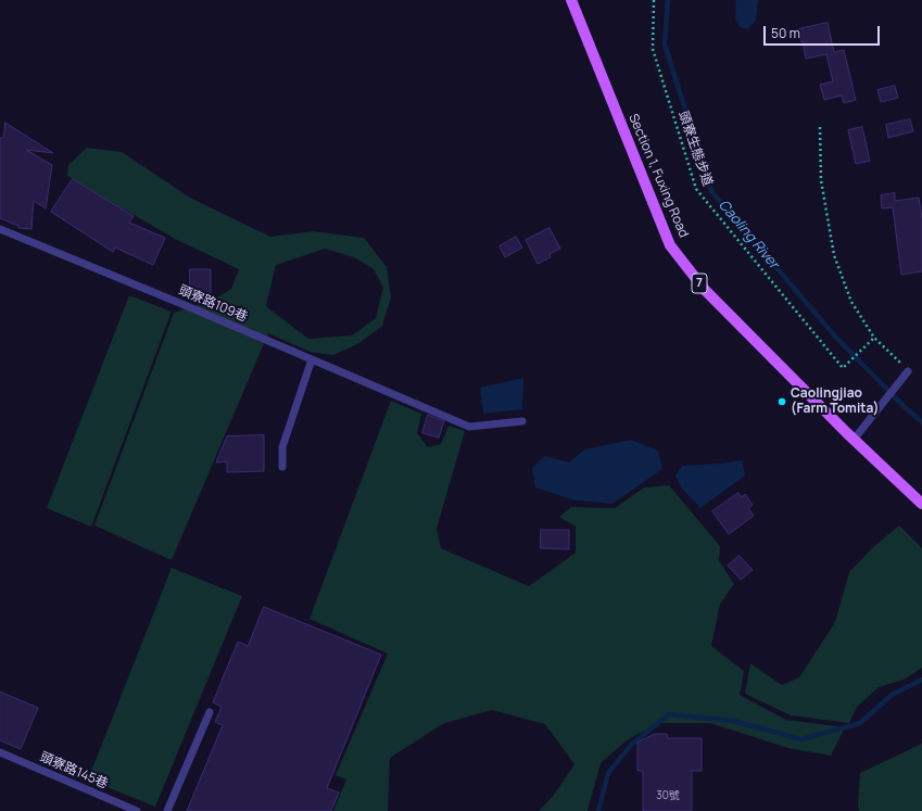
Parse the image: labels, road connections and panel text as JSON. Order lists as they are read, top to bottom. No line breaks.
{"streets":{"main road":["Section 1, Fuxing Road","7"],"lane":["頭寮路109巷","頭寮路145巷"],"path":["頭寮生態步道"]},"water":["Caoling River"],"places":["Caolingjiao (Farm Tomita)"],"house_numbers":["30號"],"scale_bar":"50 m"}
